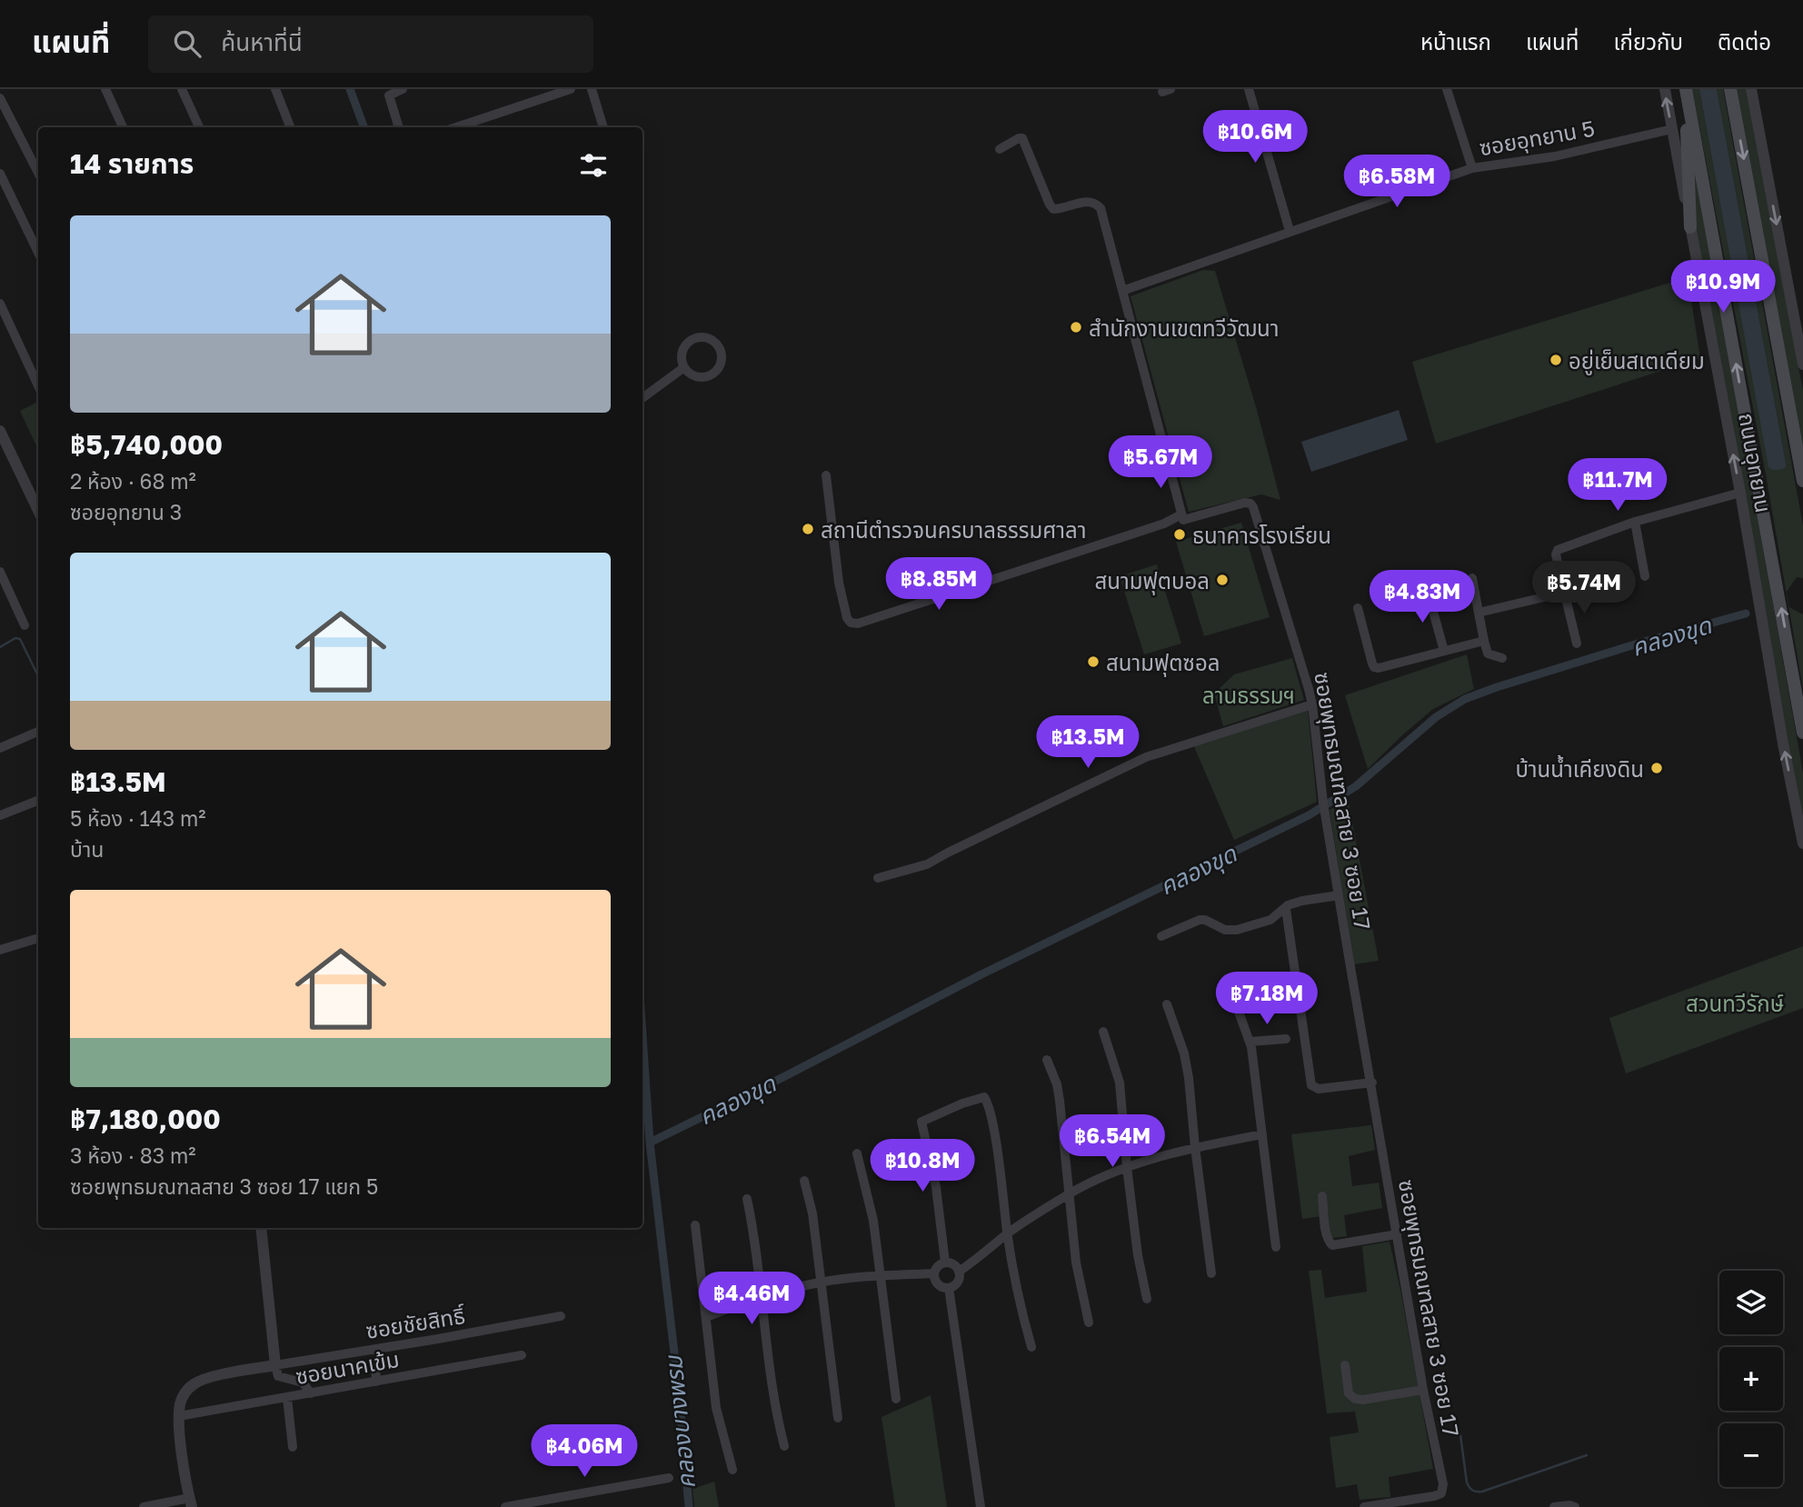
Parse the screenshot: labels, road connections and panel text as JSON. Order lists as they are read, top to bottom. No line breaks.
{"streets":{"main road":["ถนนอุทยาน"],"street":["ซอยอุทยาน 5","ซอยพุทธมณฑลสาย 3 ซอย 17","ซอยชัยสิทธิ์","ซอยนาคเข้ม"]},"crossings":[["ซอยอุทยาน 5","ถนนอุทยาน"]],"water":["คลองขุด","คลองบางพรม"],"parks":["ลานธรรมฯ","สวนทวีรักษ์"],"places":["สำนักงานเขตทวีวัฒนา","อยู่เย็นสเตเดียม","สถานีตำรวจนครบาลธรรมศาลา","ธนาคารโรงเรียน","สนามฟุตบอล","สนามฟุตซอล","บ้านน้ำเคียงดิน"],"page":{"header":"แผนที่","search":"ค้นหาที่นี่","nav":["หน้าแรก","แผนที่","เกี่ยวกับ","ติดต่อ"],"price":["฿10.6M","฿6.58M","฿10.9M","฿5.67M","฿11.7M","฿8.85M","฿5.74M","฿4.83M","฿13.5M","฿7.18M","฿6.54M","฿10.8M","฿4.46M","฿4.06M"],"heading":"14 รายการ","list":[{"name":"฿5,740,000","note":"2 ห้อง · 68 m² · ซอยอุทยาน 3"},{"name":"฿13.5M","note":"5 ห้อง · 143 m² · บ้าน"},{"name":"฿7,180,000","note":"3 ห้อง · 83 m² · ซอยพุทธมณฑลสาย 3 ซอย 17 แยก 5"}],"map_buttons":["+","−"]}}
